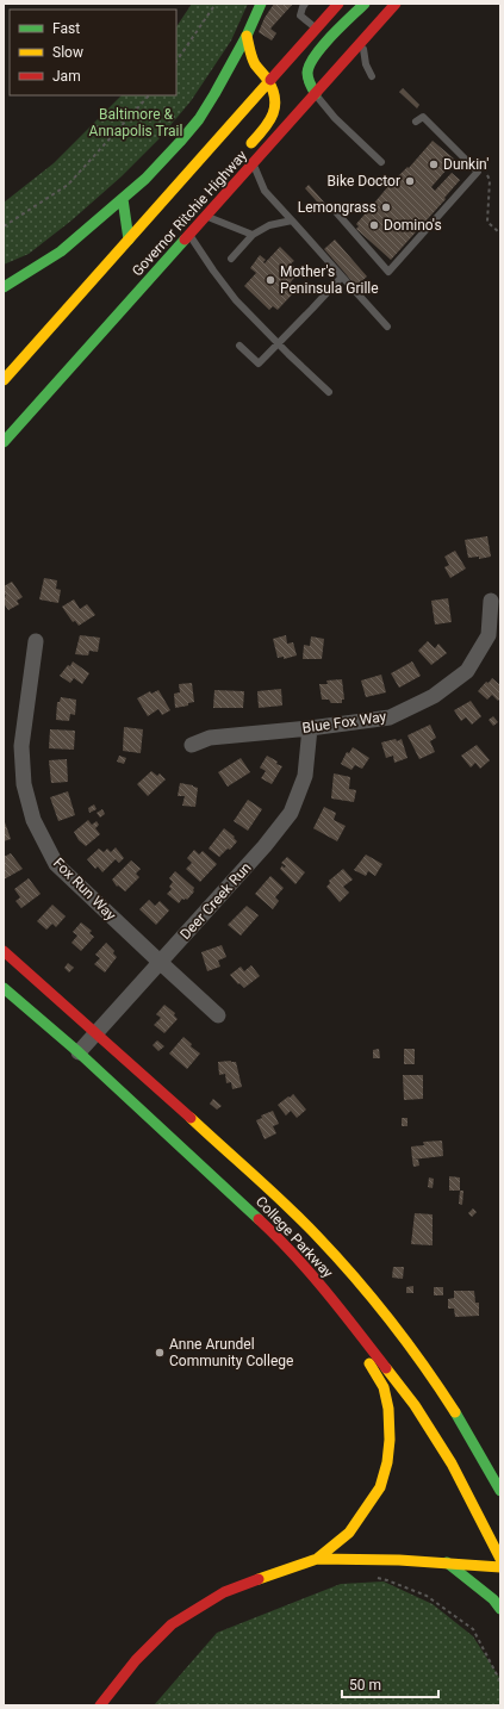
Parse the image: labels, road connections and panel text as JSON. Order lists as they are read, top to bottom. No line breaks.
{"streets":{"main road":["Governor Ritchie Highway","College Parkway"],"street":["Blue Fox Way","Fox Run Way","Deer Creek Run"]},"crossings":[["Blue Fox Way","Deer Creek Run"],["Fox Run Way","Deer Creek Run"],["Deer Creek Run","College Parkway"]],"parks":["Baltimore & Annapolis Trail"],"places":["Dunkin'","Bike Doctor","Lemongrass","Domino's","Mother's Peninsula Grille","Anne Arundel Community College"],"legend":["Fast","Slow","Jam"],"scale_bar":"50 m"}
